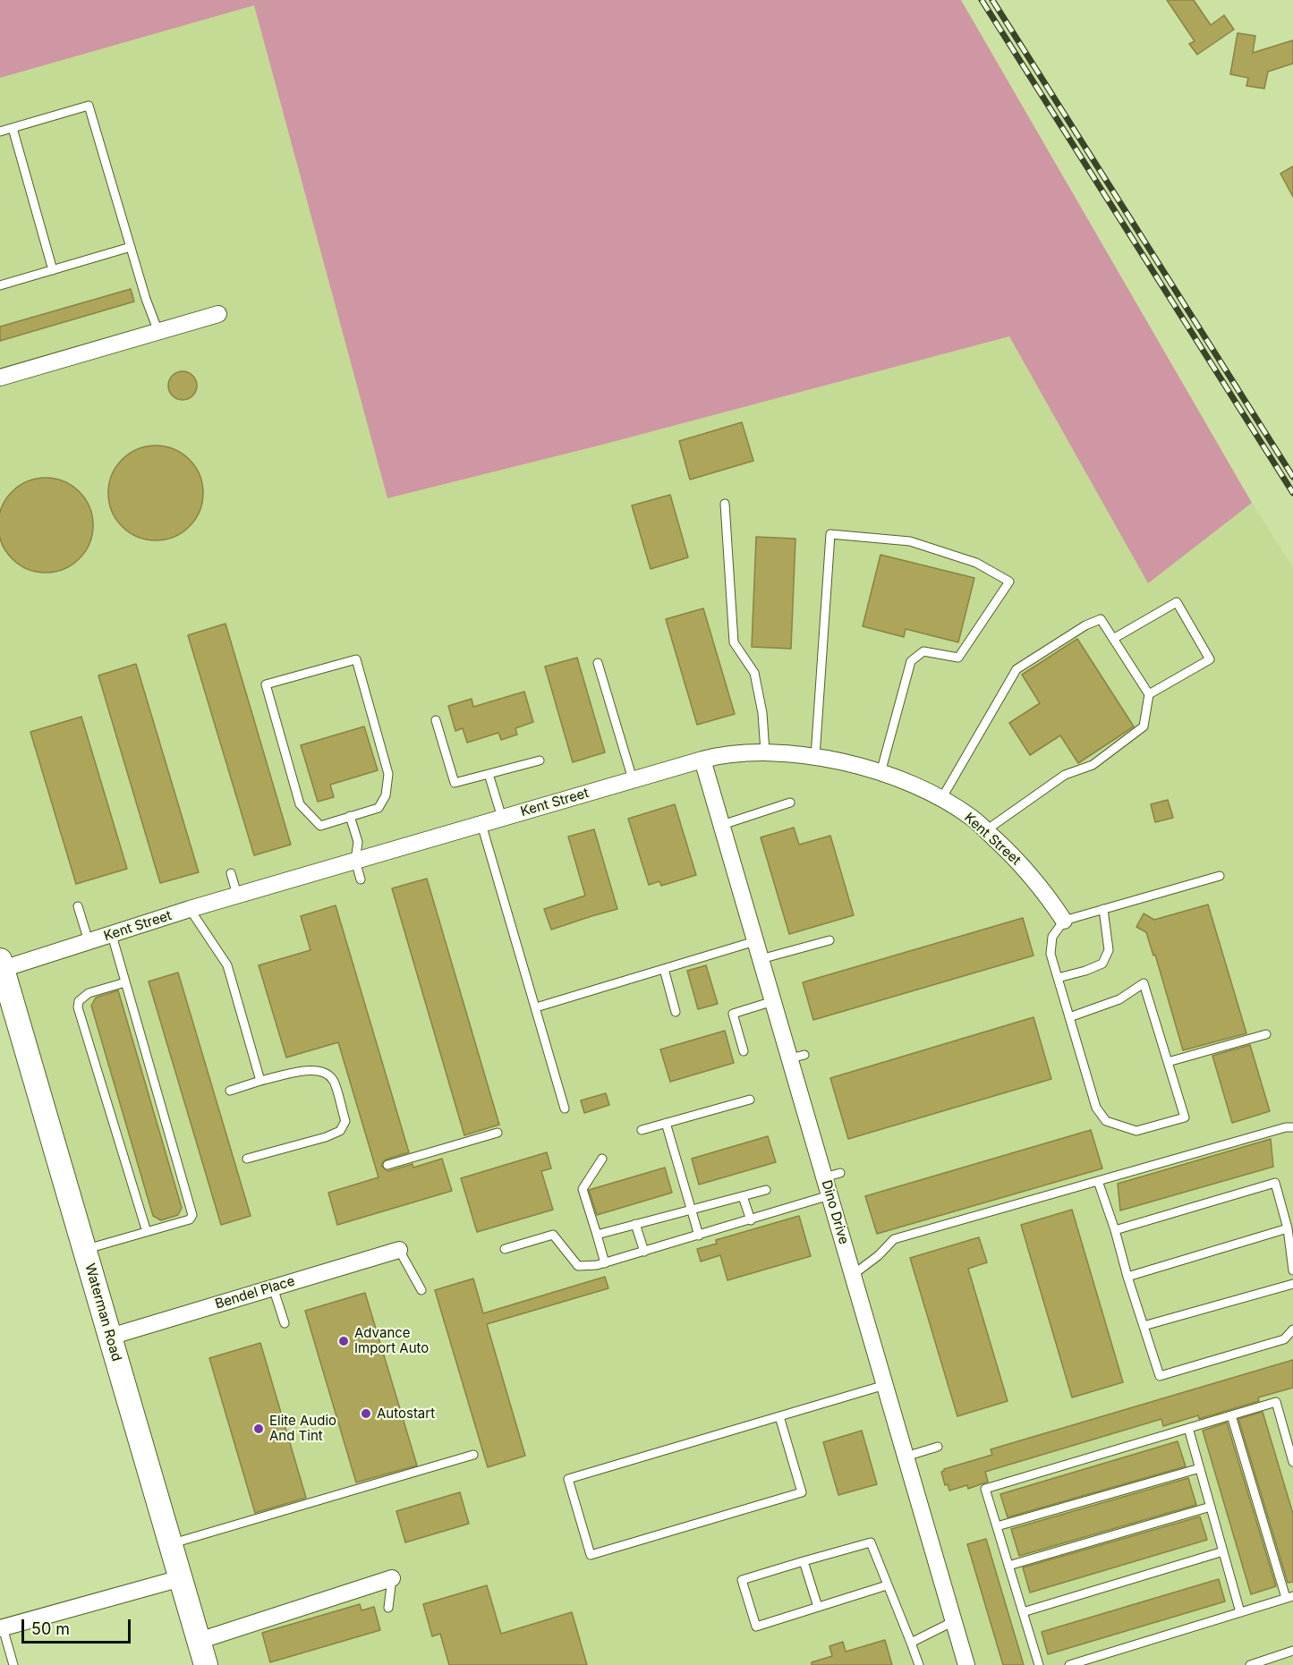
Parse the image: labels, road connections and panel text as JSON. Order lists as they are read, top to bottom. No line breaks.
{"streets":{"main road":["Waterman Road"],"street":["Kent Street","Dino Drive","Bendel Place"]},"crossings":[["Kent Street","Dino Drive"],["Kent Street","Waterman Road"],["Bendel Place","Waterman Road"]],"places":["Advance Import Auto","Autostart","Elite Audio And Tint"],"scale_bar":"50 m"}
